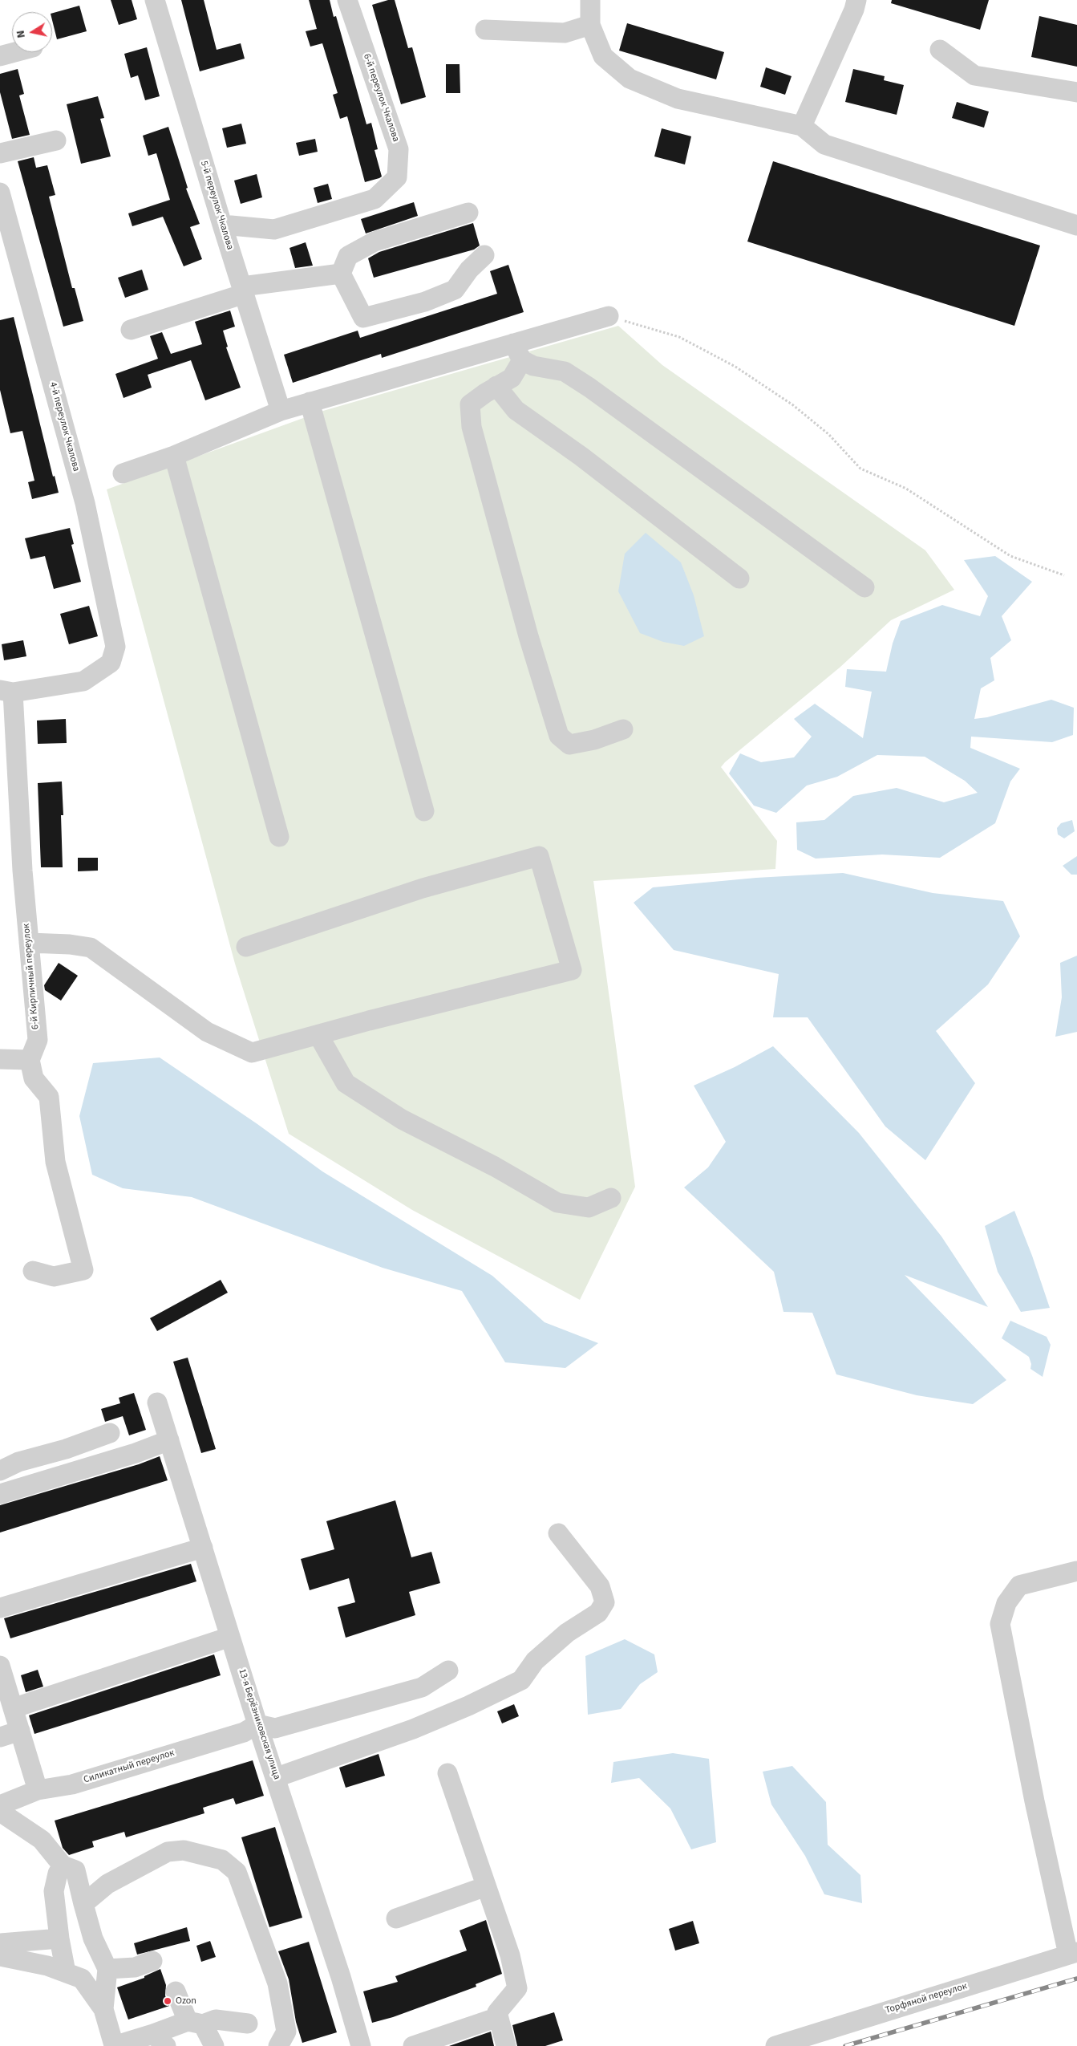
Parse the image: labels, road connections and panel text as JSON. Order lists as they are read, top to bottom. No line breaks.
{"streets":{"street":["6-й переулок Чкалова","5-й переулок Чкалова","4-й переулок Чкалова","6-й Кирпичный переулок","13-я Берёзниковская улица","Силикатный переулок","Торфяной переулок"]},"crossings":[["6-й переулок Чкалова","5-й переулок Чкалова"],["4-й переулок Чкалова","6-й Кирпичный переулок"],["13-я Берёзниковская улица","Силикатный переулок"]],"places":["Ozon"],"north":"left"}
